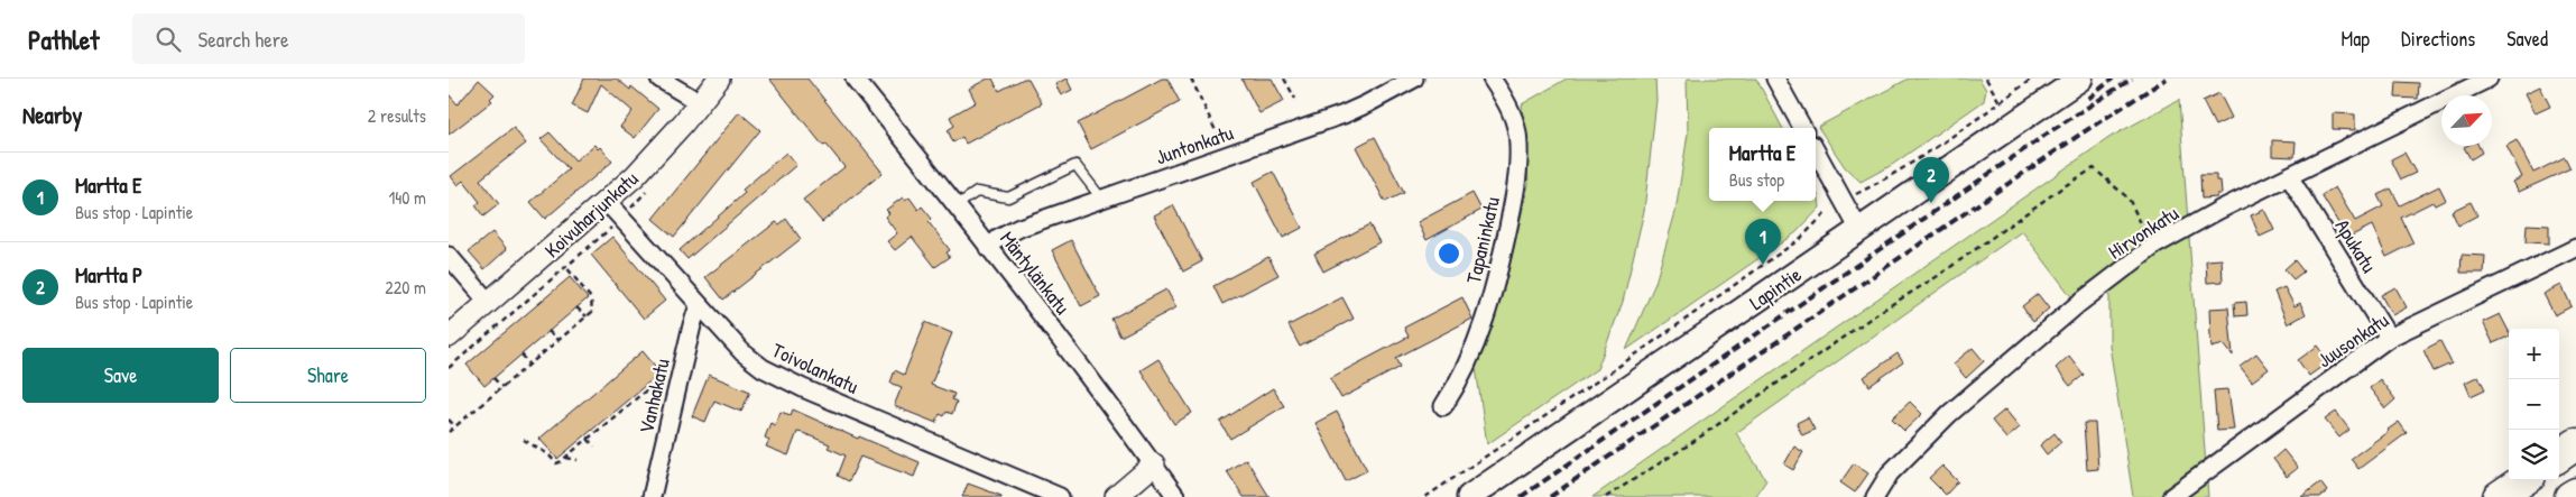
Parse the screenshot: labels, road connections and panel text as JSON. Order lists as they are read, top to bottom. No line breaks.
{"streets":{"main road":["Lapintie"],"street":["Juntonkatu","Koivuharjunkatu","Hirvonkatu","Tapaninkatu","Apukatu","Mäntylänkatu","Juusonkatu","Toivolankatu","Vanhakatu"]},"crossings":[["Juntonkatu","Mäntylänkatu"],["Koivuharjunkatu","Toivolankatu"],["Hirvonkatu","Apukatu"],["Apukatu","Juusonkatu"],["Toivolankatu","Vanhakatu"]],"north":"top right","page":{"header":"Pathlet","search":"Search here","nav":["Map","Directions","Saved"],"heading":["Nearby","2 results"],"popup":["Martta E","Bus stop"],"list":[{"mark":"1","name":"Martta E","note":"Bus stop · Lapintie","value":"140 m"},{"mark":"2","name":"Martta P","note":"Bus stop · Lapintie","value":"220 m"}],"pins":["2","1"],"map_buttons":["+","−"],"buttons":["Save","Share"]}}
